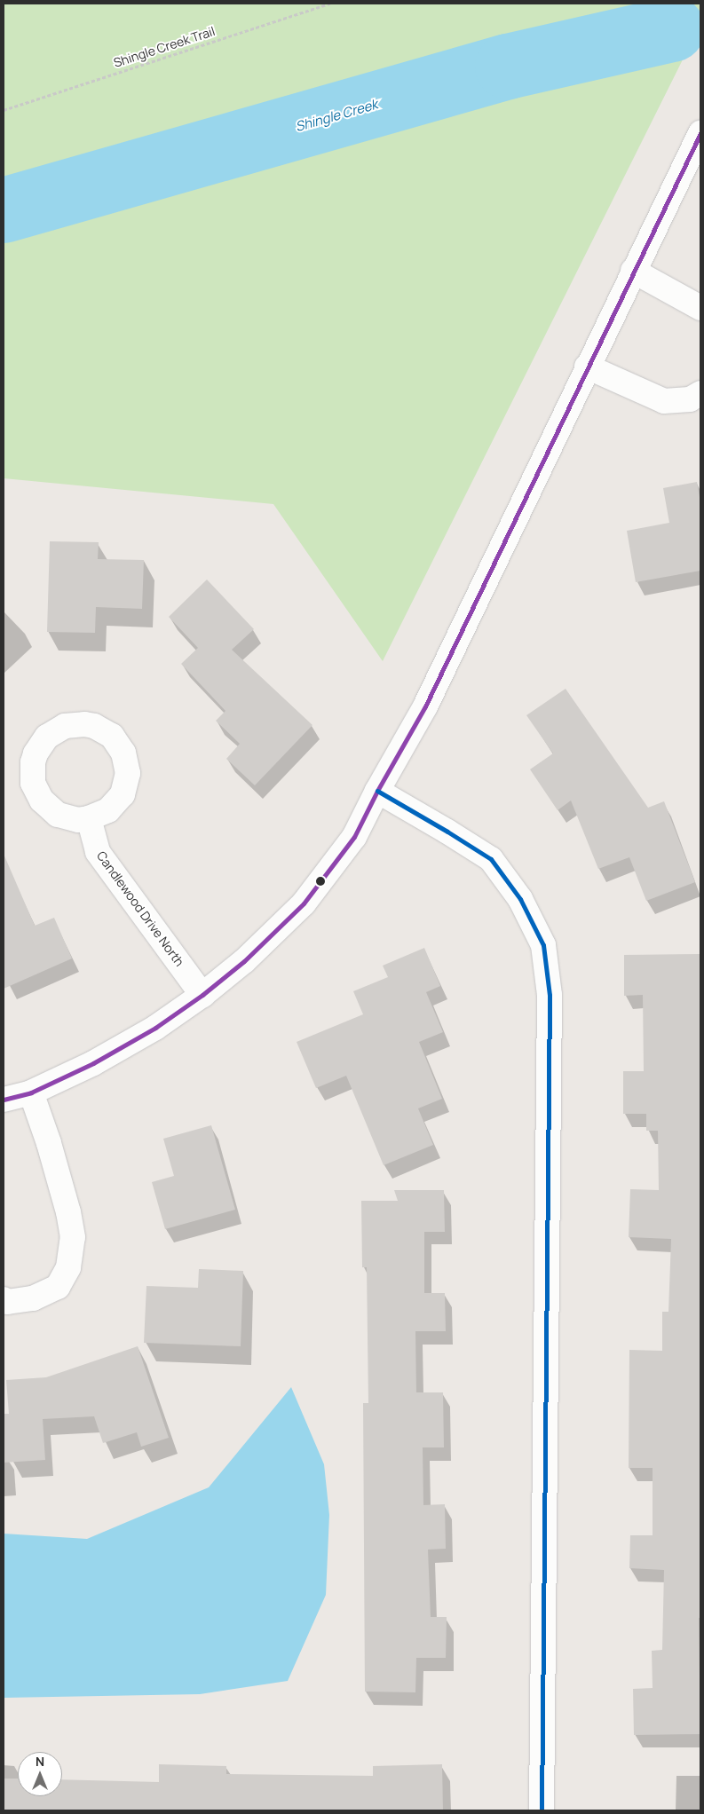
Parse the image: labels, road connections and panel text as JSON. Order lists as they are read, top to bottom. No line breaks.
{"streets":{"street":["Candlewood Drive North"],"path":["Shingle Creek Trail"]},"water":["Shingle Creek"],"north":"top"}
